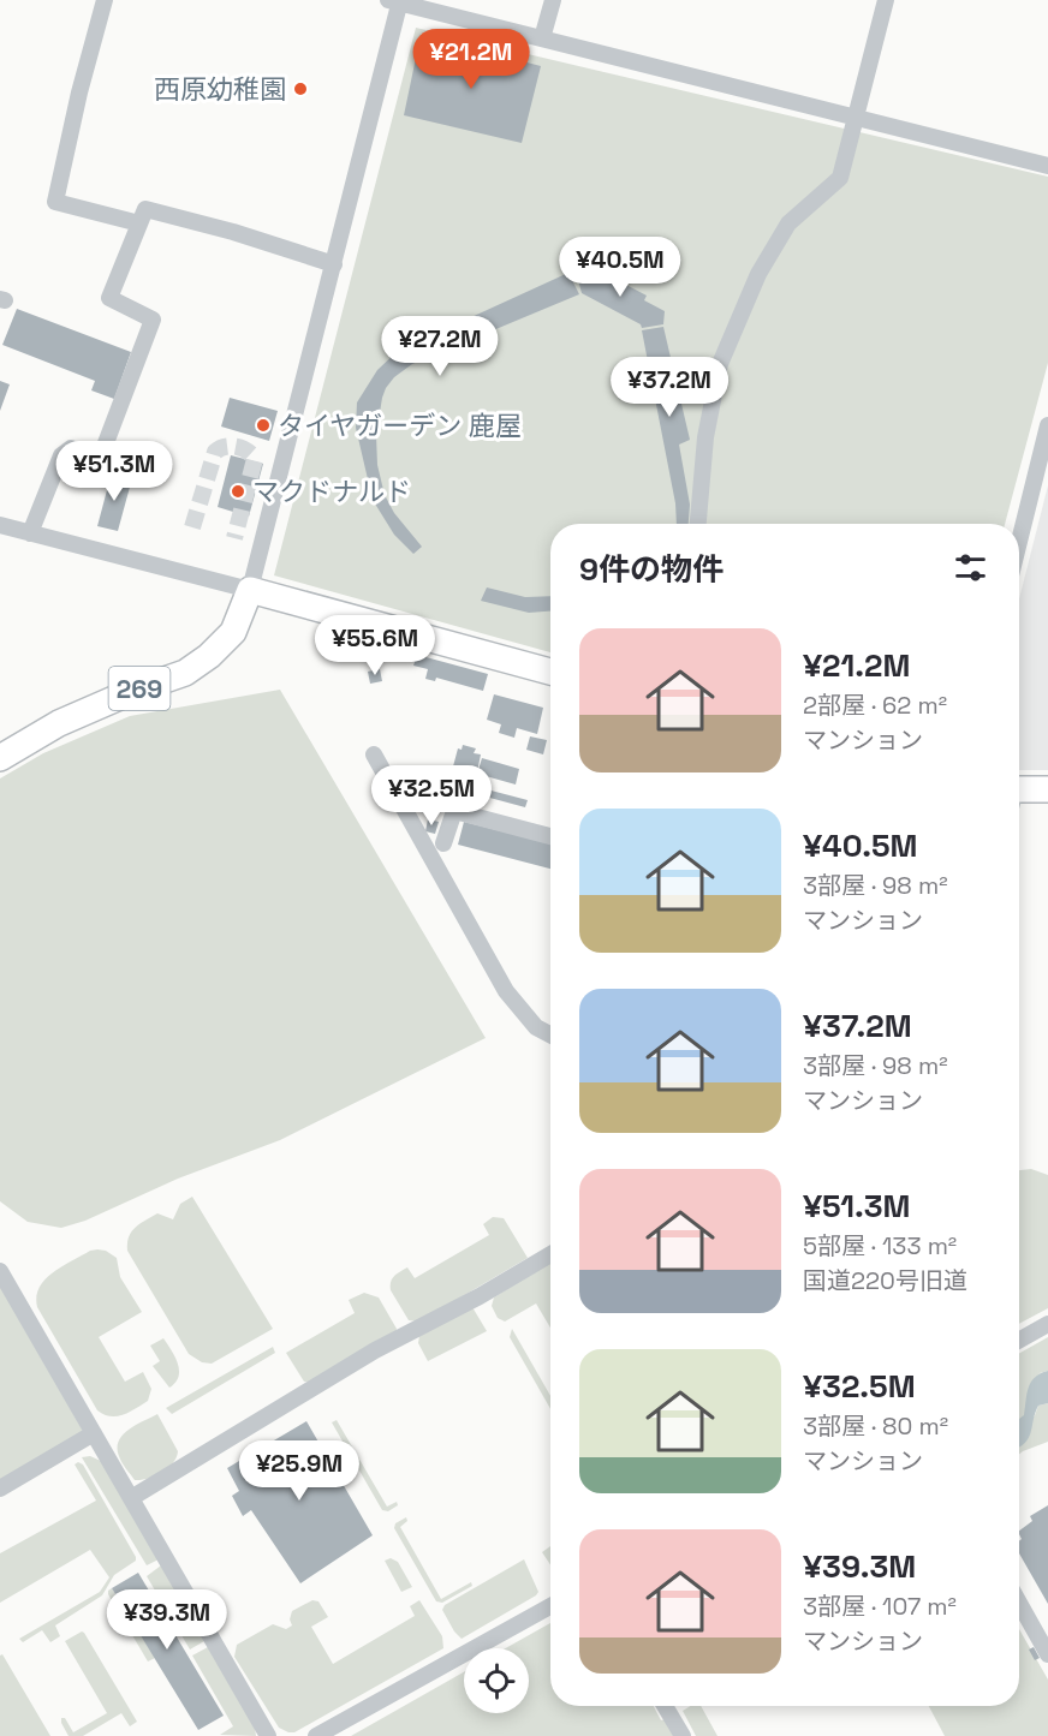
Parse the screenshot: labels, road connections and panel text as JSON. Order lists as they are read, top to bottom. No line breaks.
{"streets":{"highway":["269"]},"places":["西原幼稚園","タイヤガーデン 鹿屋","マクドナルド"],"page":{"price":["¥21.2M","¥40.5M","¥27.2M","¥37.2M","¥51.3M","¥55.6M","¥32.5M","¥25.9M","¥39.3M"],"heading":"9件の物件","list":[{"name":"¥21.2M","note":"2部屋 · 62 m² · マンション"},{"name":"¥40.5M","note":"3部屋 · 98 m² · マンション"},{"name":"¥37.2M","note":"3部屋 · 98 m² · マンション"},{"name":"¥51.3M","note":"5部屋 · 133 m² · 国道220号旧道"},{"name":"¥32.5M","note":"3部屋 · 80 m² · マンション"},{"name":"¥39.3M","note":"3部屋 · 107 m² · マンション"}]}}
